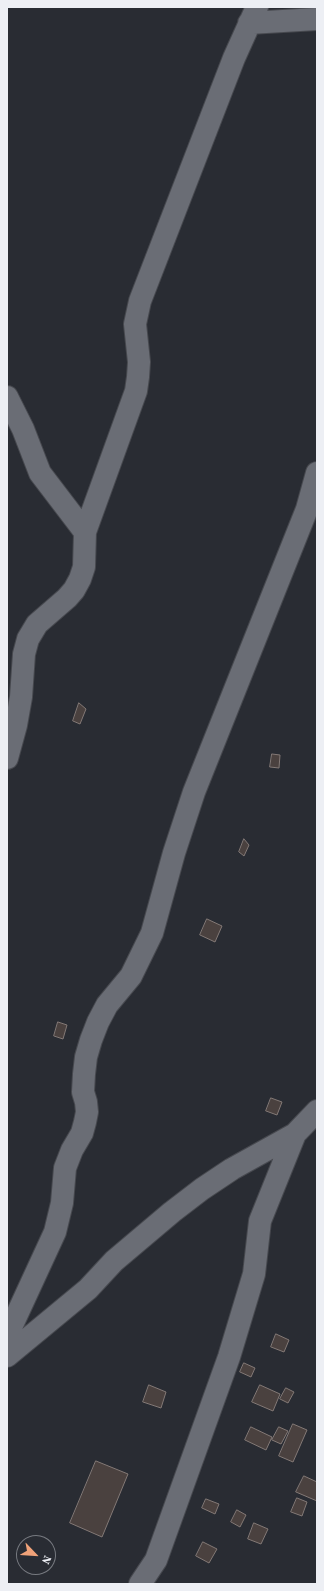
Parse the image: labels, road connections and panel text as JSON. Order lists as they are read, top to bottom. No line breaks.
{"north":"bottom right"}
